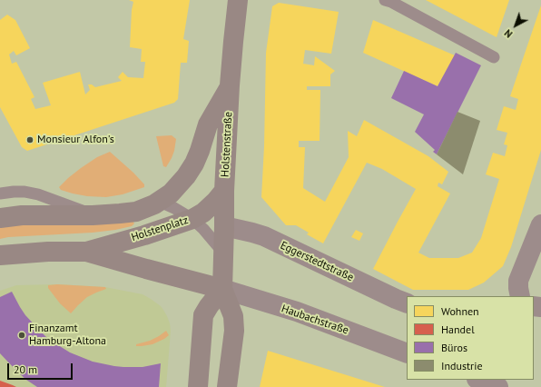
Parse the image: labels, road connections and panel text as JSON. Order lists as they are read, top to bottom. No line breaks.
{"streets":{"main road":["Holstenstraße","Holstenplatz"],"street":["Eggerstedtstraße","Haubachstraße"]},"crossings":[["Holstenstraße","Holstenplatz"],["Holstenstraße","Eggerstedtstraße"],["Holstenstraße","Haubachstraße"],["Holstenplatz","Haubachstraße"]],"places":["Monsieur Alfon's","Finanzamt Hamburg-Altona"],"legend":["Wohnen","Handel","Büros","Industrie"],"scale_bar":"20 m","north":"bottom left"}
